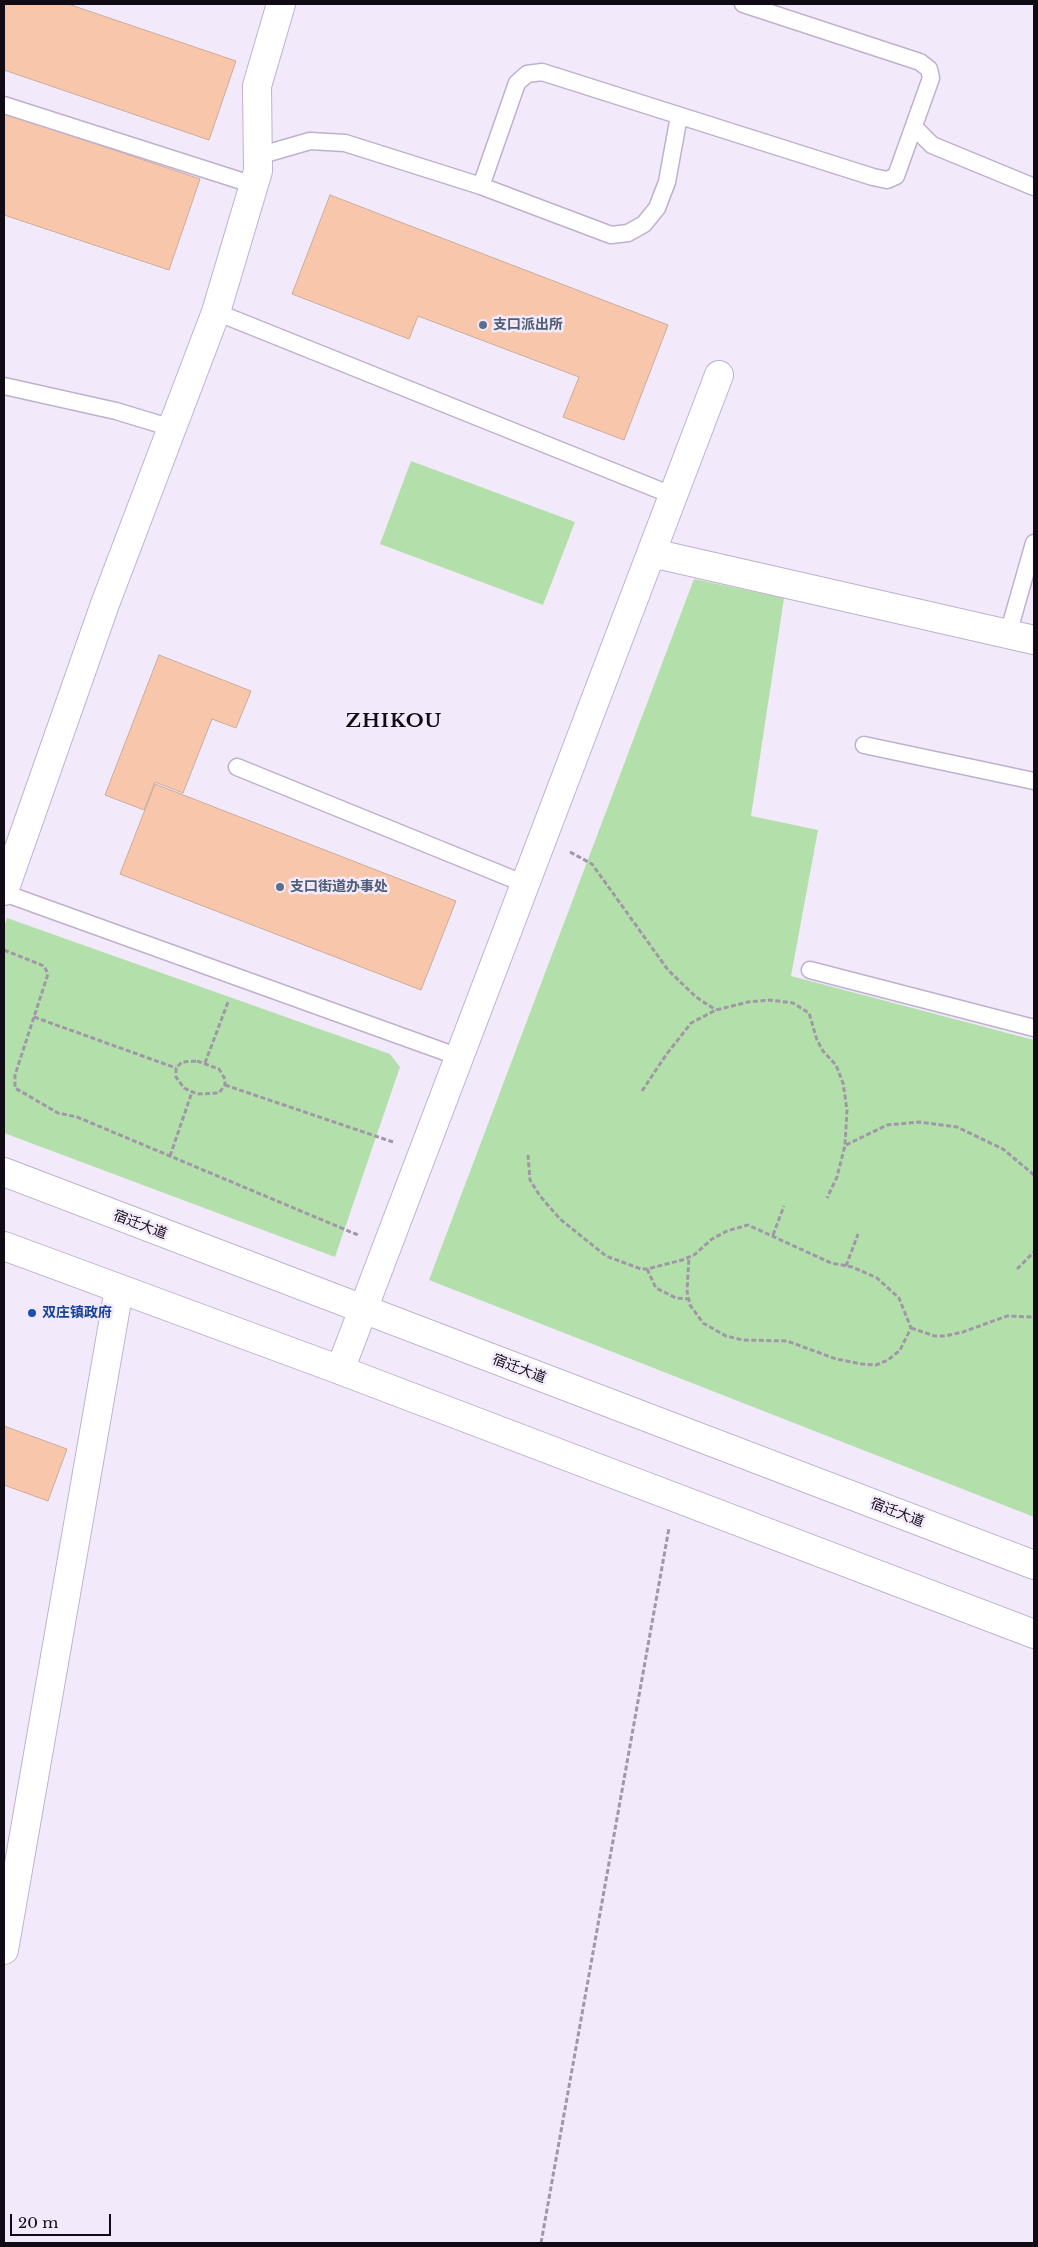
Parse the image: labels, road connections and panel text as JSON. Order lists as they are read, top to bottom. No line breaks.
{"streets":{"street":["宿迁大道"]},"districts":["ZHIKOU"],"places":["支口派出所","支口街道办事处","双庄镇政府"],"scale_bar":"20 m"}
